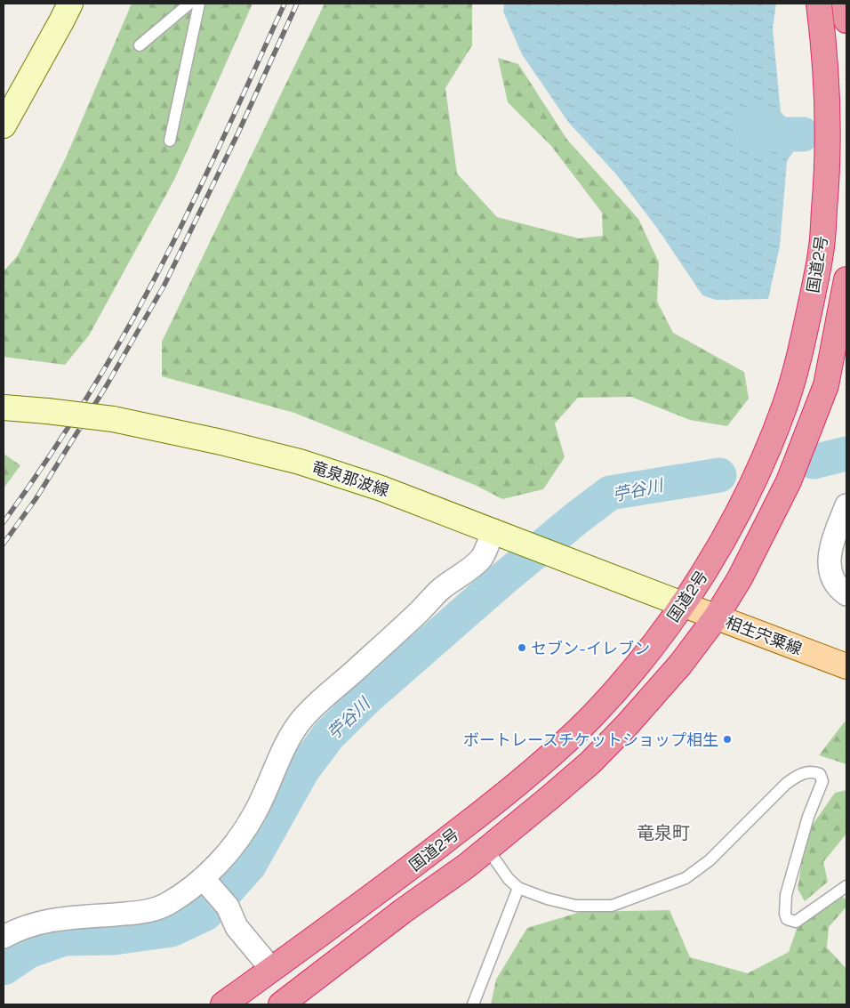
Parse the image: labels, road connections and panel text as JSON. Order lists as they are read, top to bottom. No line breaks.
{"streets":{"highway":["国道2号"],"main road":["竜泉那波線","相生宍粟線"]},"crossings":[["国道2号","竜泉那波線"],["国道2号","相生宍粟線"],["竜泉那波線","相生宍粟線"]],"districts":["竜泉町"],"water":["苧谷川"],"places":["セブン-イレブン","ボートレースチケットショップ相生"]}
